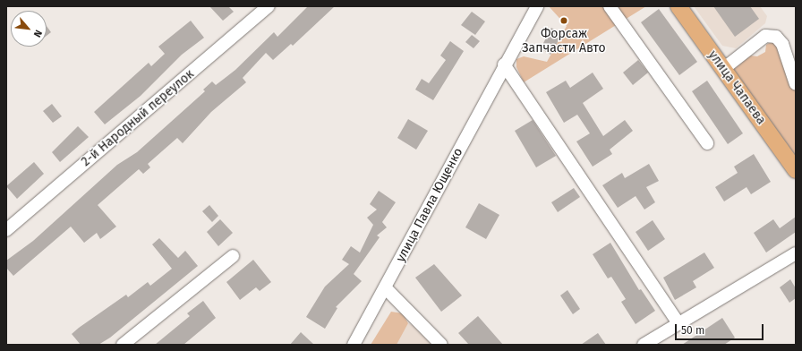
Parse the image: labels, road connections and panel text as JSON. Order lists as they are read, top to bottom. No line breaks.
{"streets":{"main road":["улица Чапаева"],"street":["2-й Народный переулок","улица Павла Ющенко"]},"places":["Форсаж Запчасти Авто"],"scale_bar":"50 m","north":"bottom right"}
